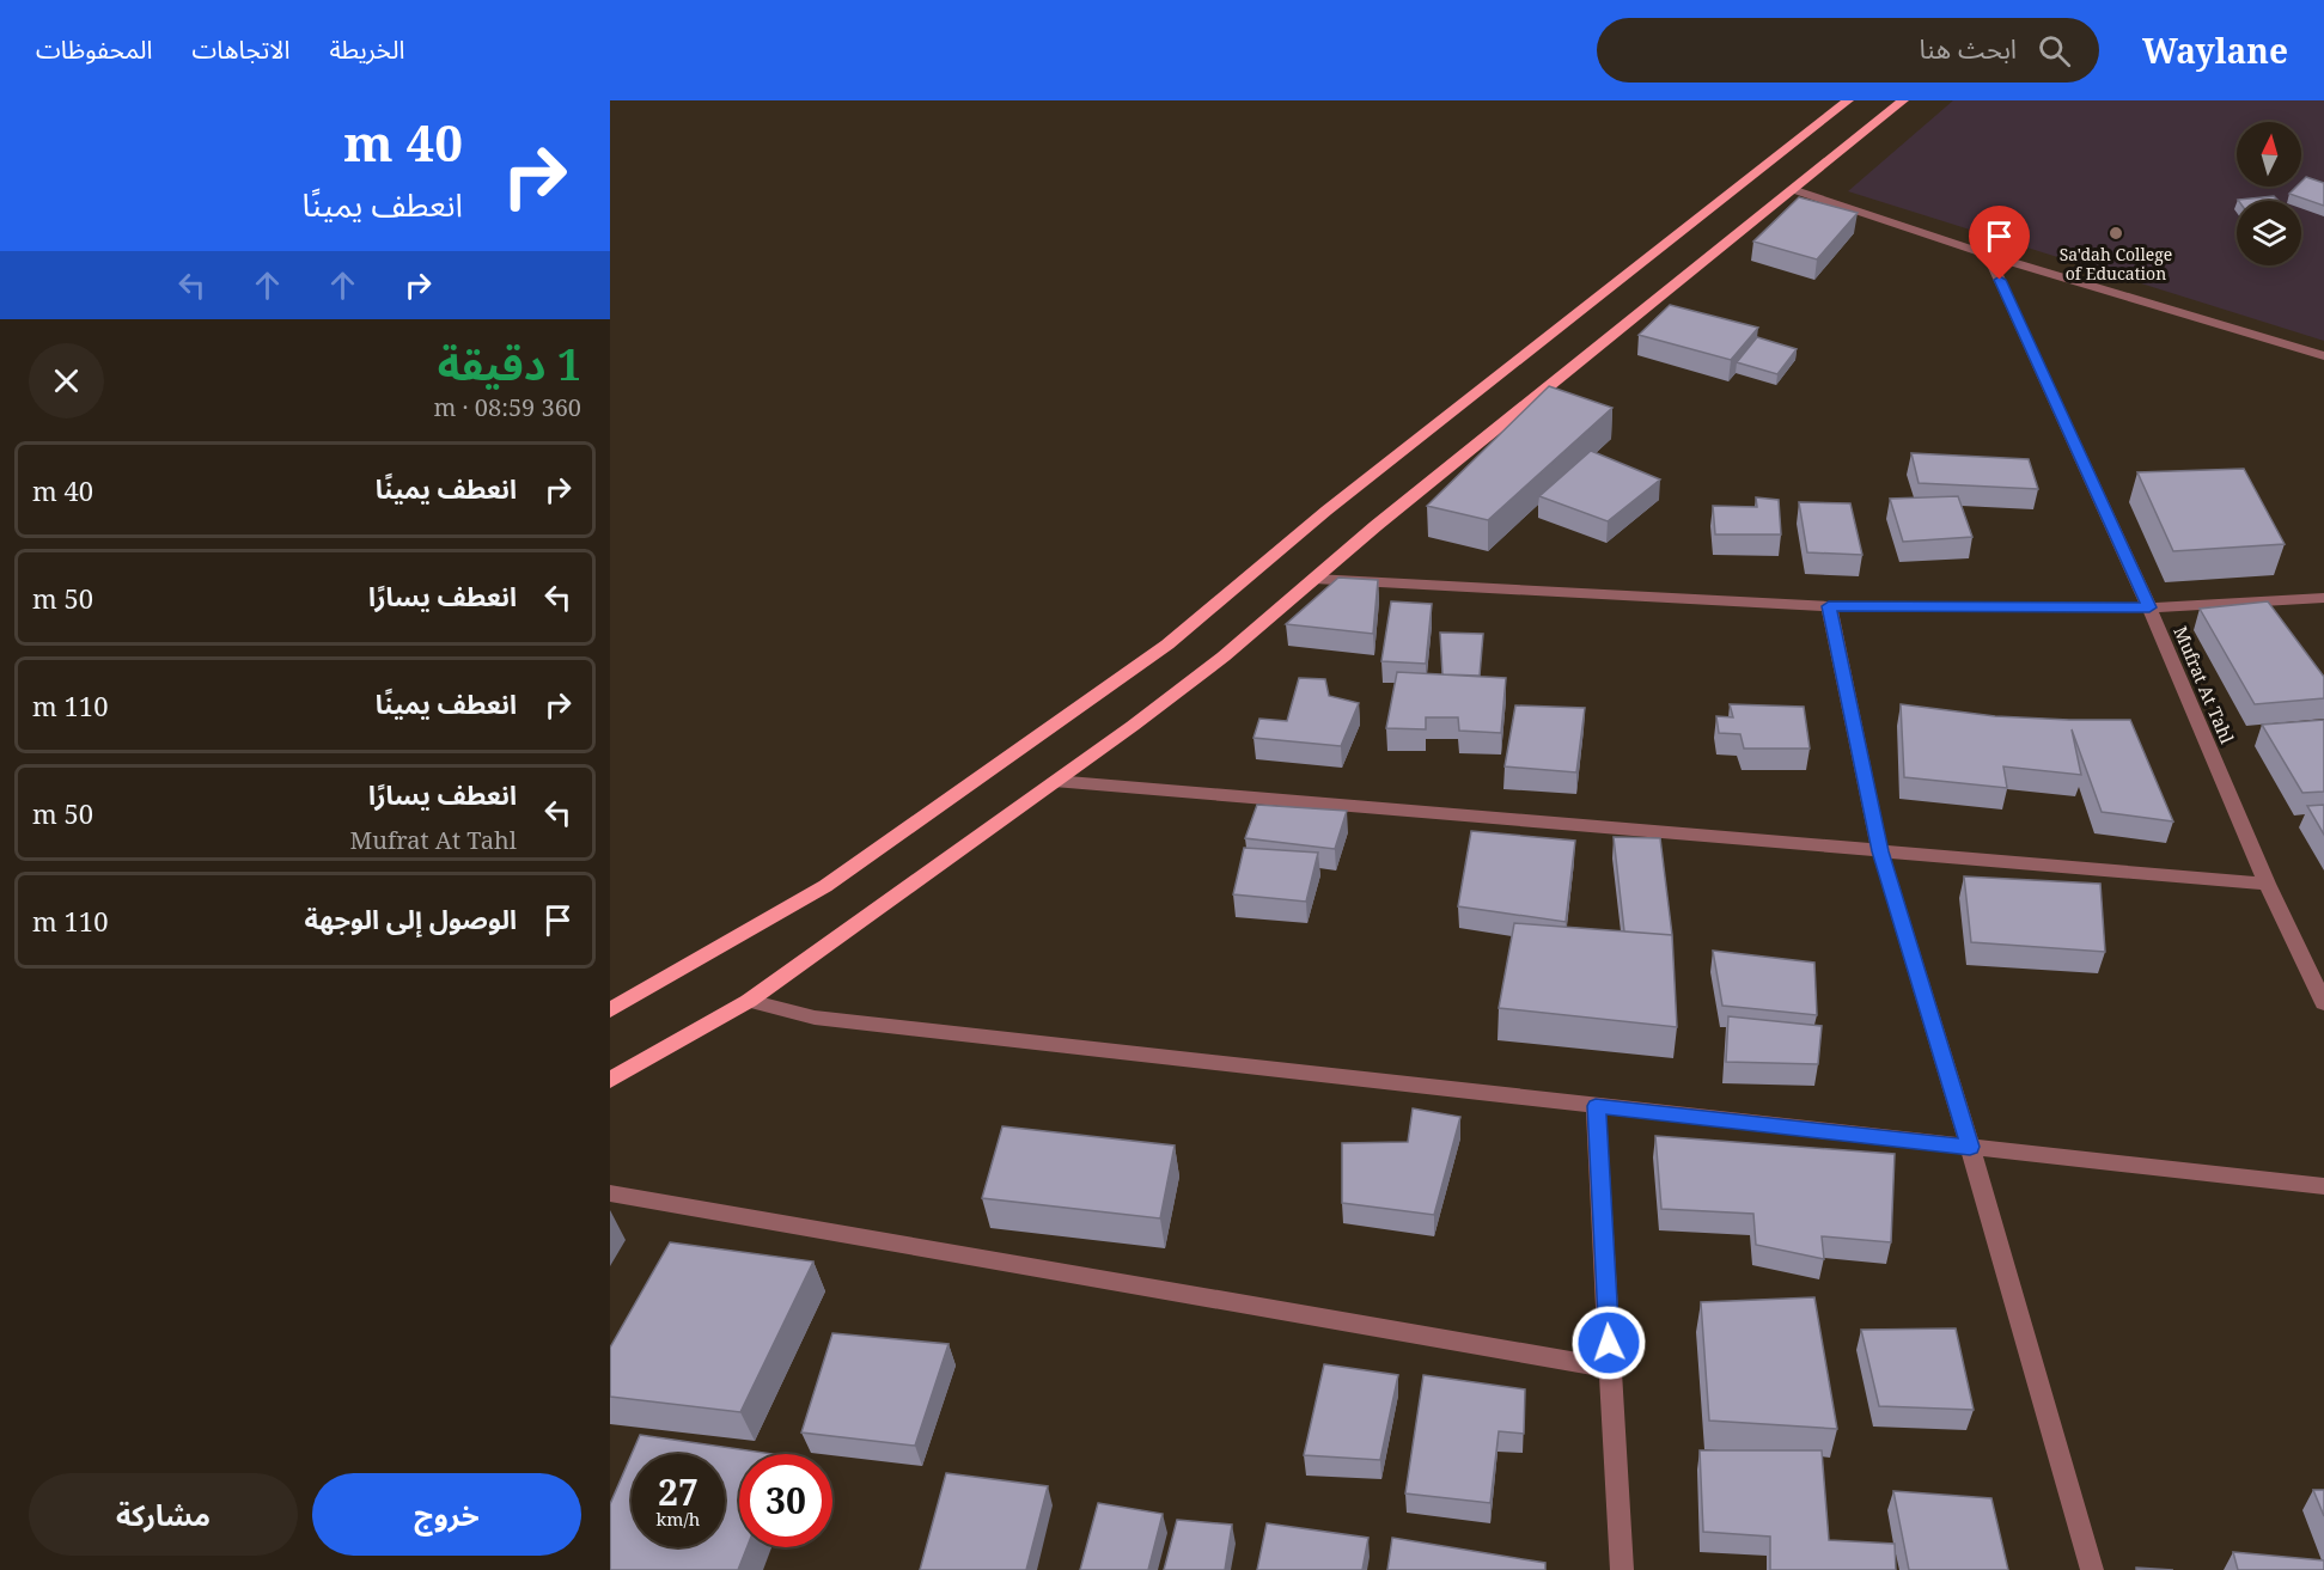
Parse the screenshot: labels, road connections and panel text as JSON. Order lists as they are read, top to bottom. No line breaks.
{"streets":{"street":["Mufrat At Tahl"]},"places":["Sa'dah College of Education"],"north":"top","page":{"header":"Waylane","search":"ابحث هنا","nav":["الخريطة","الاتجاهات","المحفوظات"],"turn":["40 m","انعطف يمينًا"],"heading":["1 دقيقة","360 m · 08:59"],"list":[{"name":"انعطف يمينًا","value":"40 m"},{"name":"انعطف يسارًا","value":"50 m"},{"name":"انعطف يمينًا","value":"110 m"},{"name":"انعطف يسارًا","note":"Mufrat At Tahl","value":"50 m"},{"name":"الوصول إلى الوجهة","value":"110 m"}],"speed":"27 km/h","limit":"30","buttons":["خروج","مشاركة"]}}
